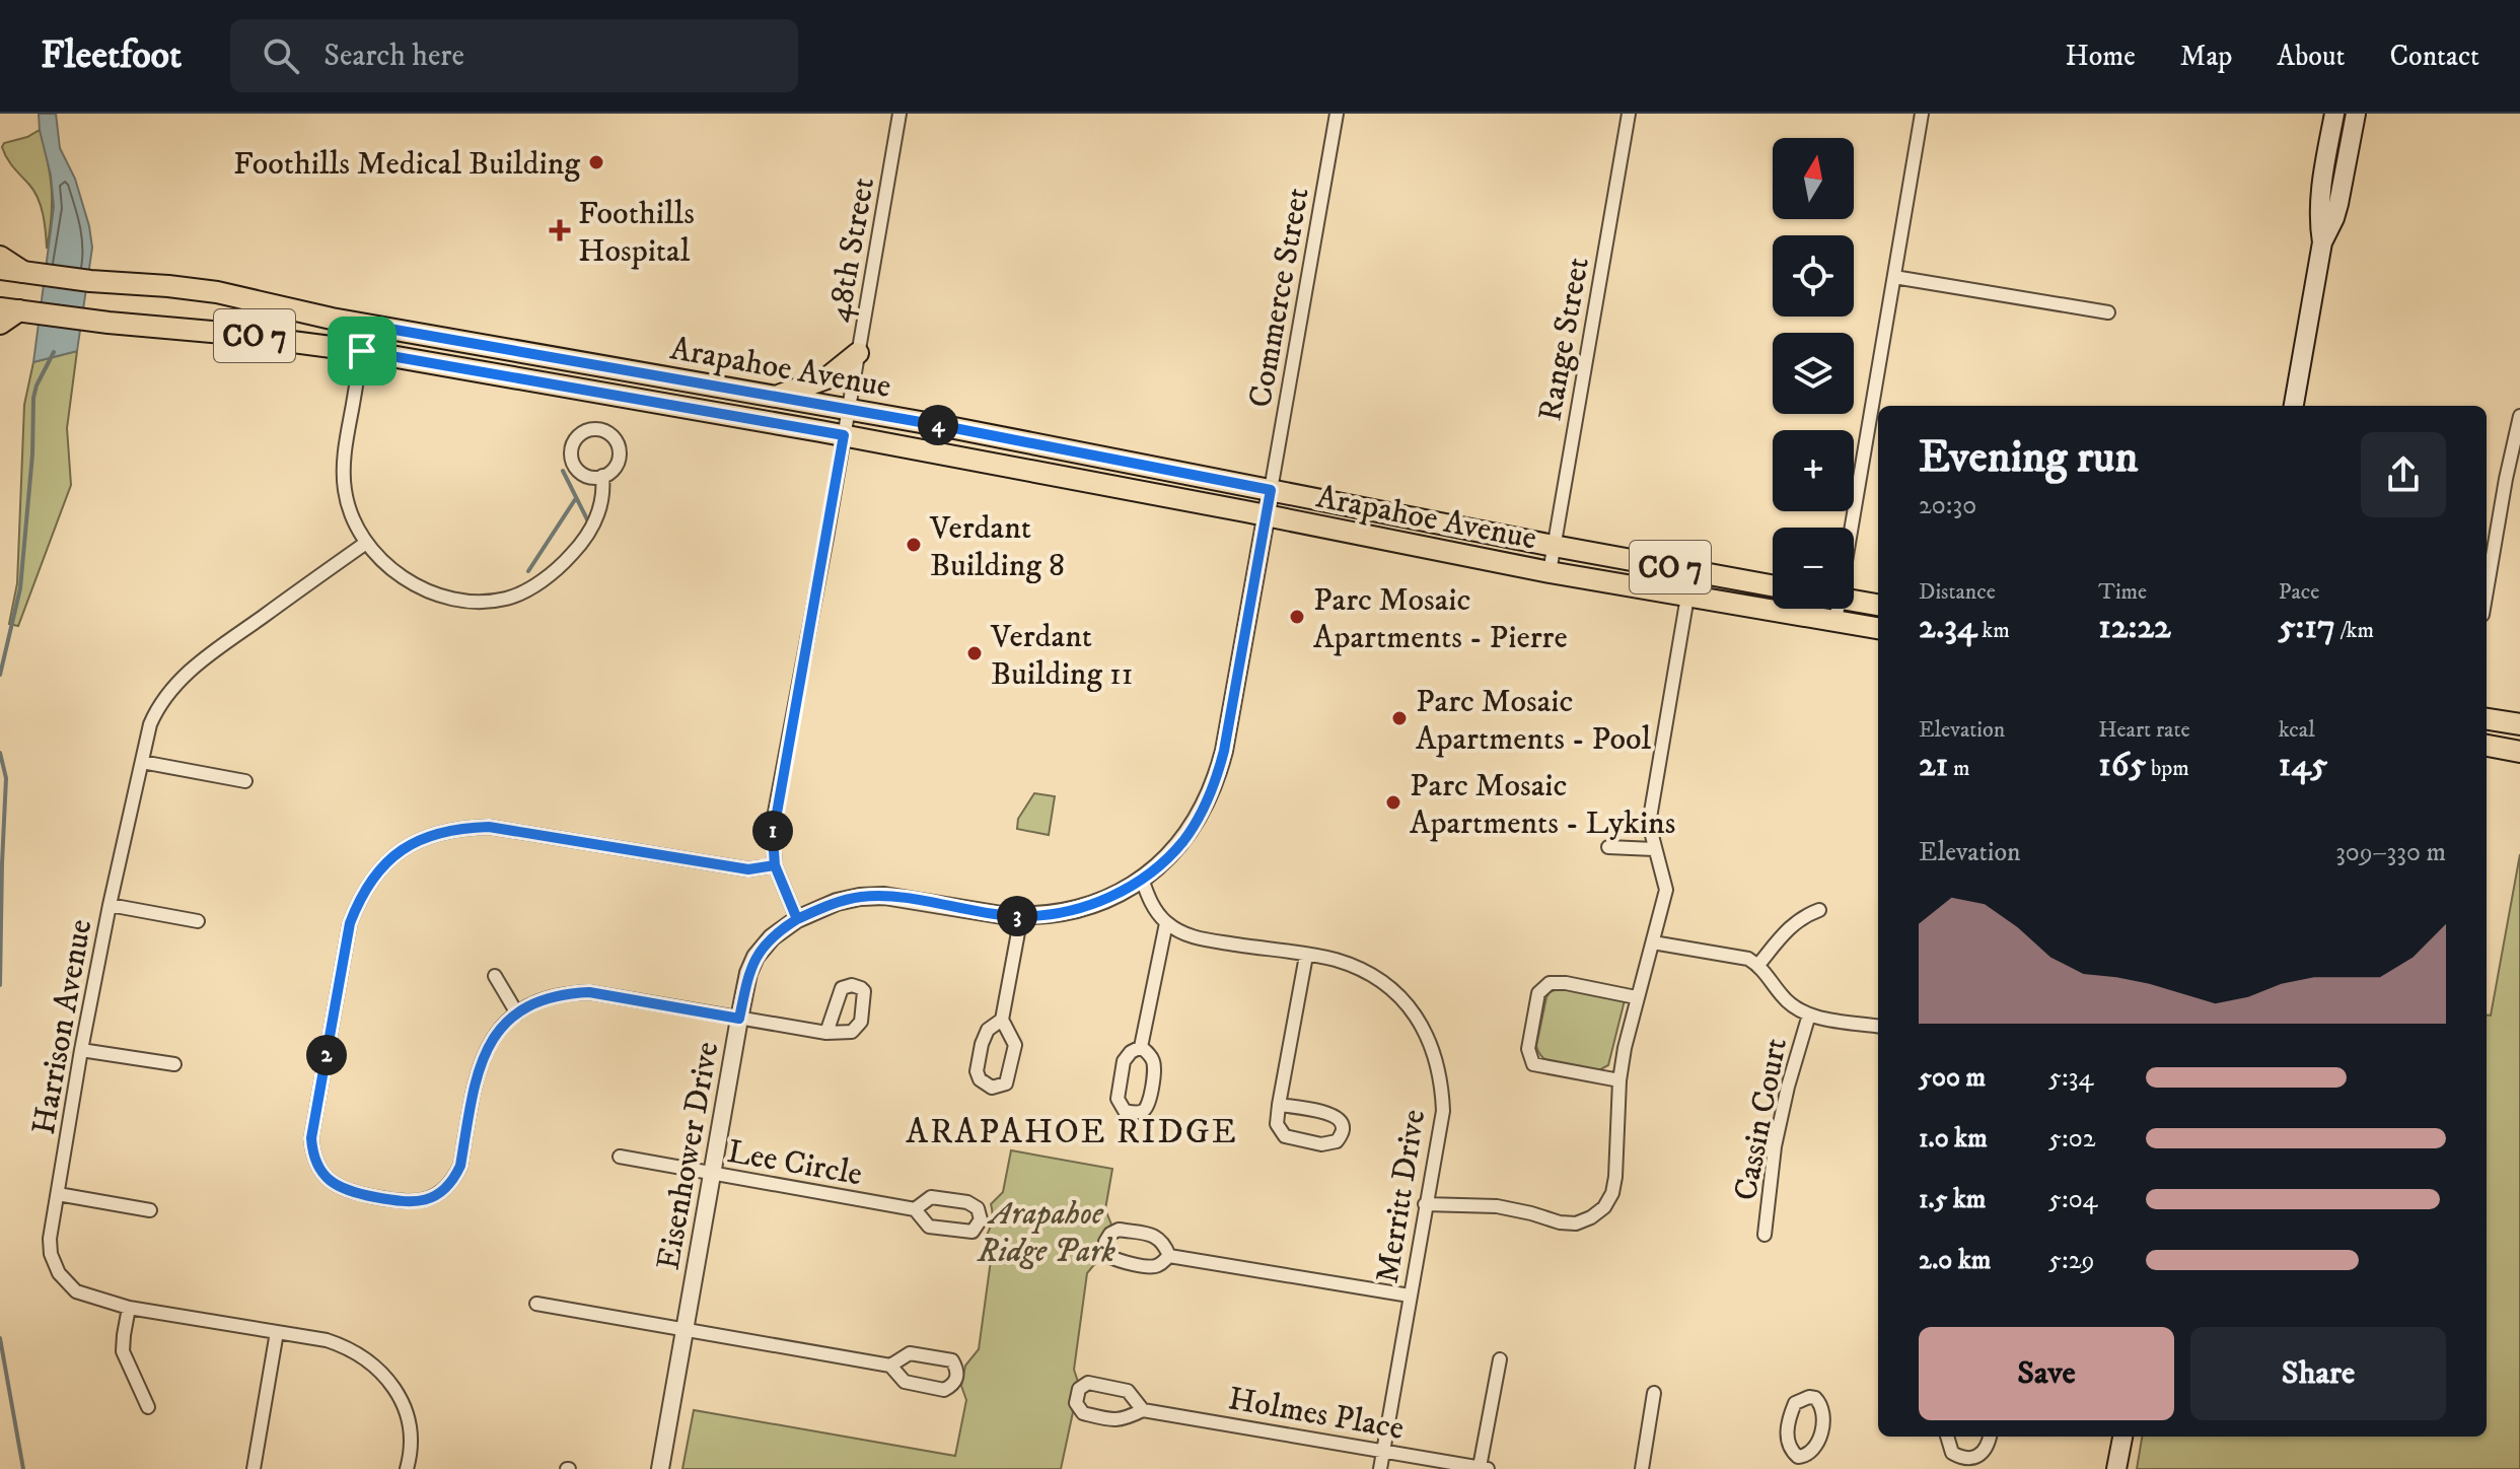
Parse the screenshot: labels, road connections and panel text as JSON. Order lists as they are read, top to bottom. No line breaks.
{"streets":{"main road":["CO 7","Arapahoe Avenue"],"street":["48th Street","Commerce Street","Range Street","Harrison Avenue","Cassin Court","Eisenhower Drive","Lee Circle","Merritt Drive","Holmes Place"]},"crossings":[["48th Street","Arapahoe Avenue"],["48th Street","Eisenhower Drive"],["Commerce Street","Arapahoe Avenue"],["Commerce Street","Eisenhower Drive"],["Range Street","Arapahoe Avenue"],["Arapahoe Avenue","Eisenhower Drive"],["Eisenhower Drive","Lee Circle"],["Merritt Drive","Holmes Place"]],"districts":["ARAPAHOE RIDGE"],"parks":["Arapahoe Ridge Park"],"places":{"other":["Foothills Medical Building","Verdant Building 8","Parc Mosaic Apartments - Pierre","Verdant Building 11","Parc Mosaic Apartments - Pool","Parc Mosaic Apartments - Lykins"],"health":["Foothills Hospital"]},"north":"top","page":{"header":"Fleetfoot","search":"Search here","nav":["Home","Map","About","Contact"],"map_buttons":["+","−"],"pins":["4","1","3","2"],"heading":["Evening run","20:30"],"stats":[["Distance","2.34 km"],["Time","12:22"],["Pace","5:17 /km"],["Elevation","21 m"],["Heart rate","165 bpm"],["kcal","145"]],"chart":["Elevation","309–330 m"],"list":[{"name":"500 m","note":"5:34"},{"name":"1.0 km","note":"5:02"},{"name":"1.5 km","note":"5:04"},{"name":"2.0 km","note":"5:29"}],"buttons":["Save","Share"]}}
